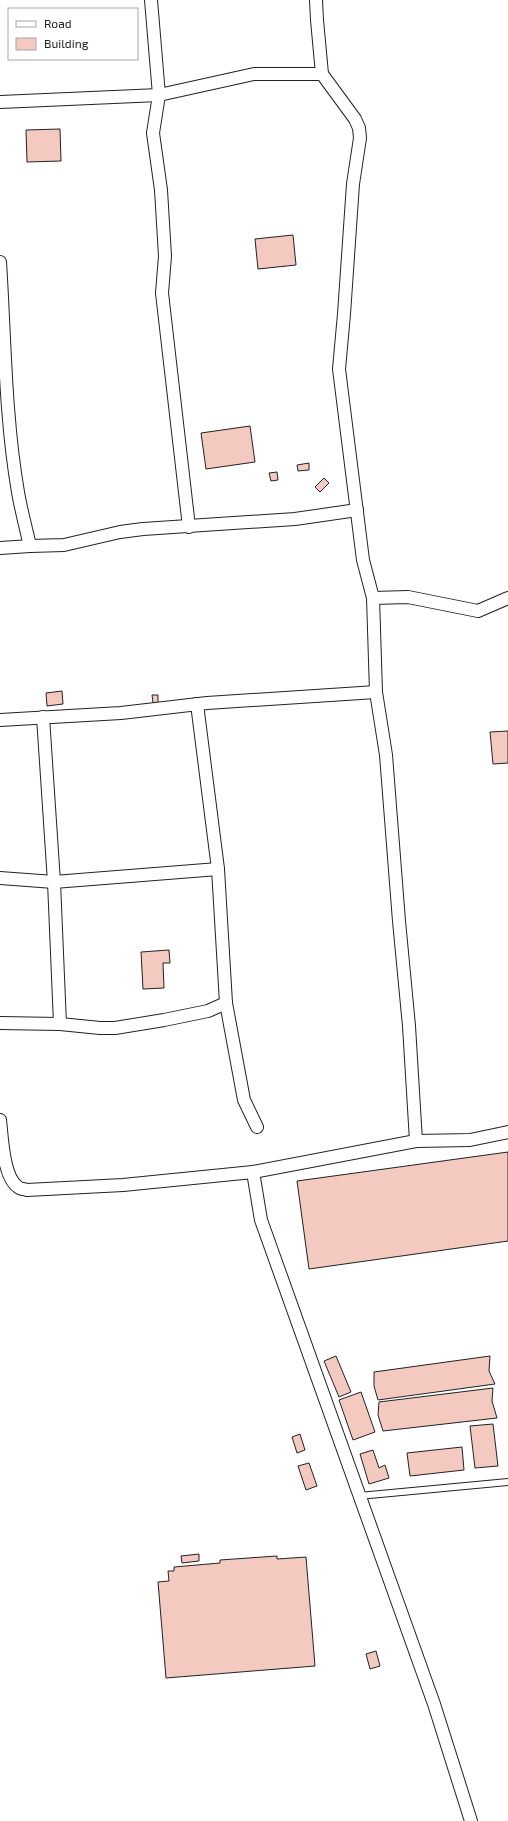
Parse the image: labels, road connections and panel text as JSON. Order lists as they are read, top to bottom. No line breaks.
{"legend":["Road","Building"]}
